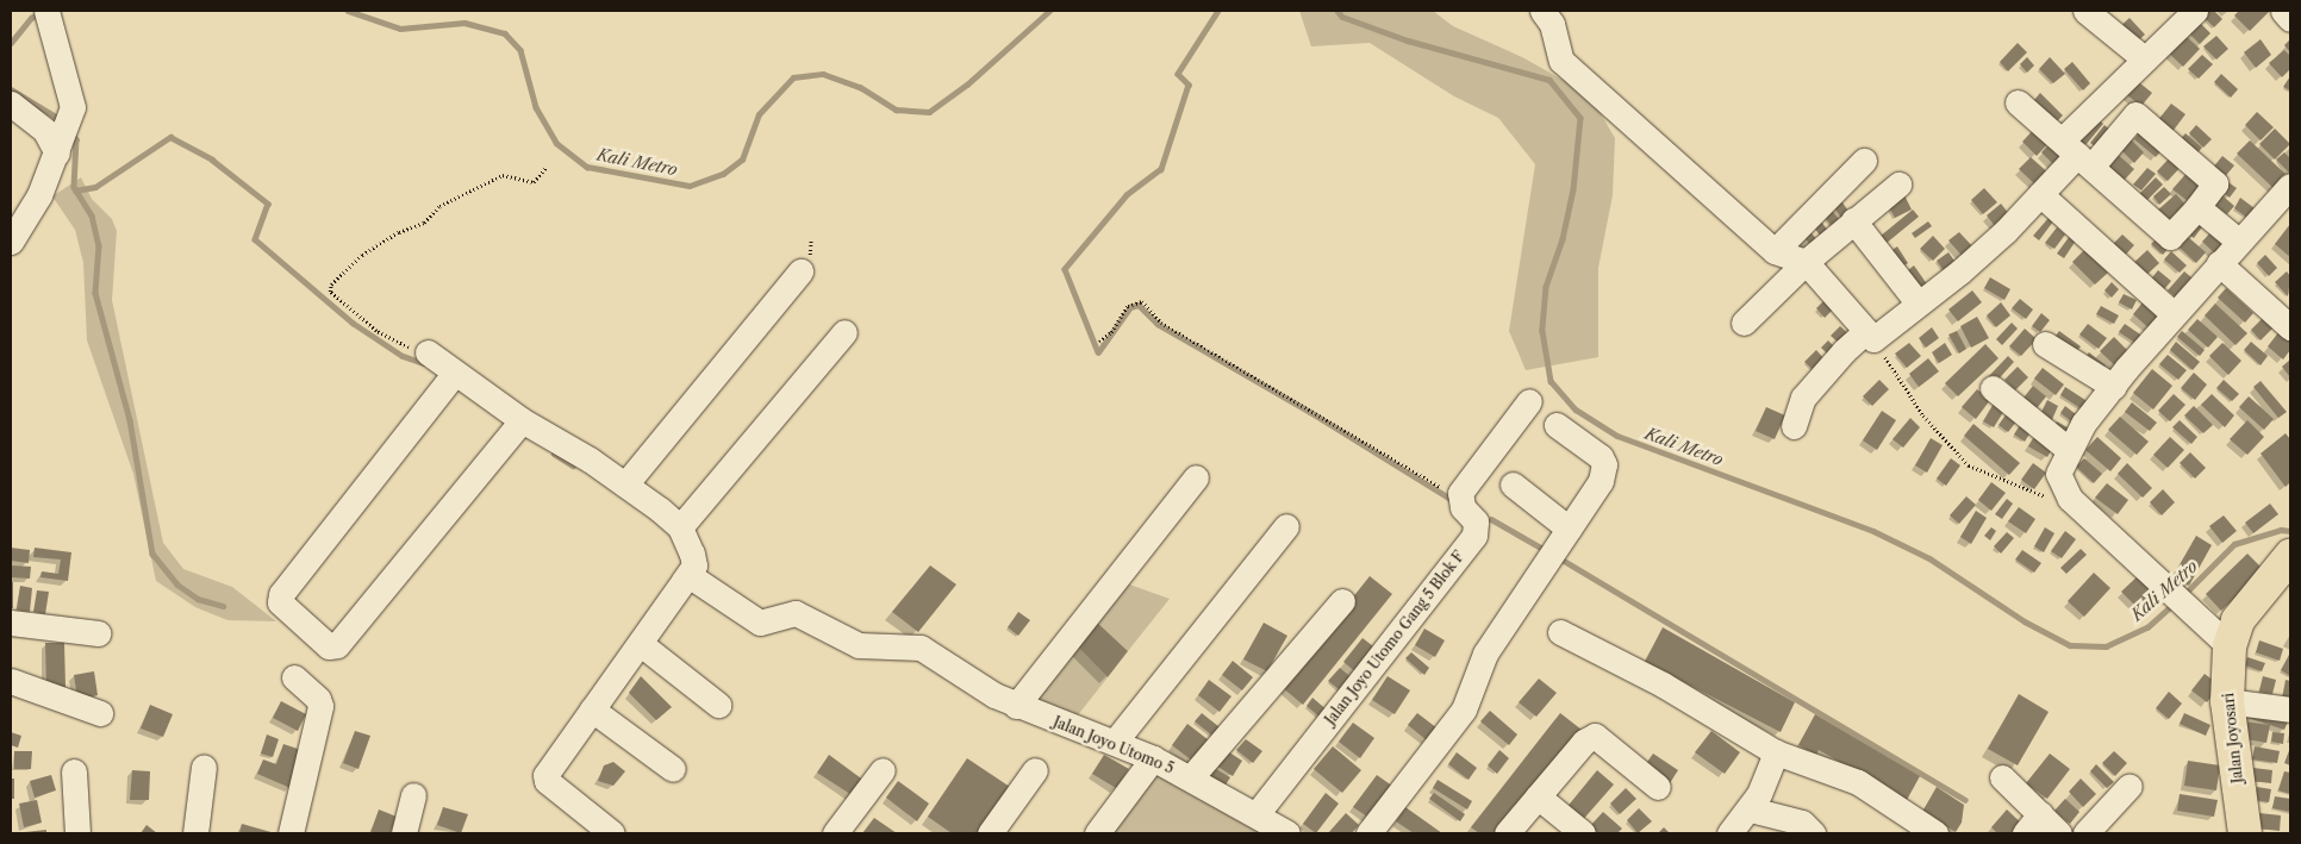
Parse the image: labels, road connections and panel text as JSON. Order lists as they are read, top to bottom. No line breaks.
{"streets":{"main road":["Jalan Joyosari"],"street":["Jalan Joyo Utomo Gang 5 Blok F","Jalan Joyo Utomo 5"]},"crossings":[["Jalan Joyo Utomo Gang 5 Blok F","Jalan Joyo Utomo 5"]],"water":["Kali Metro"]}
